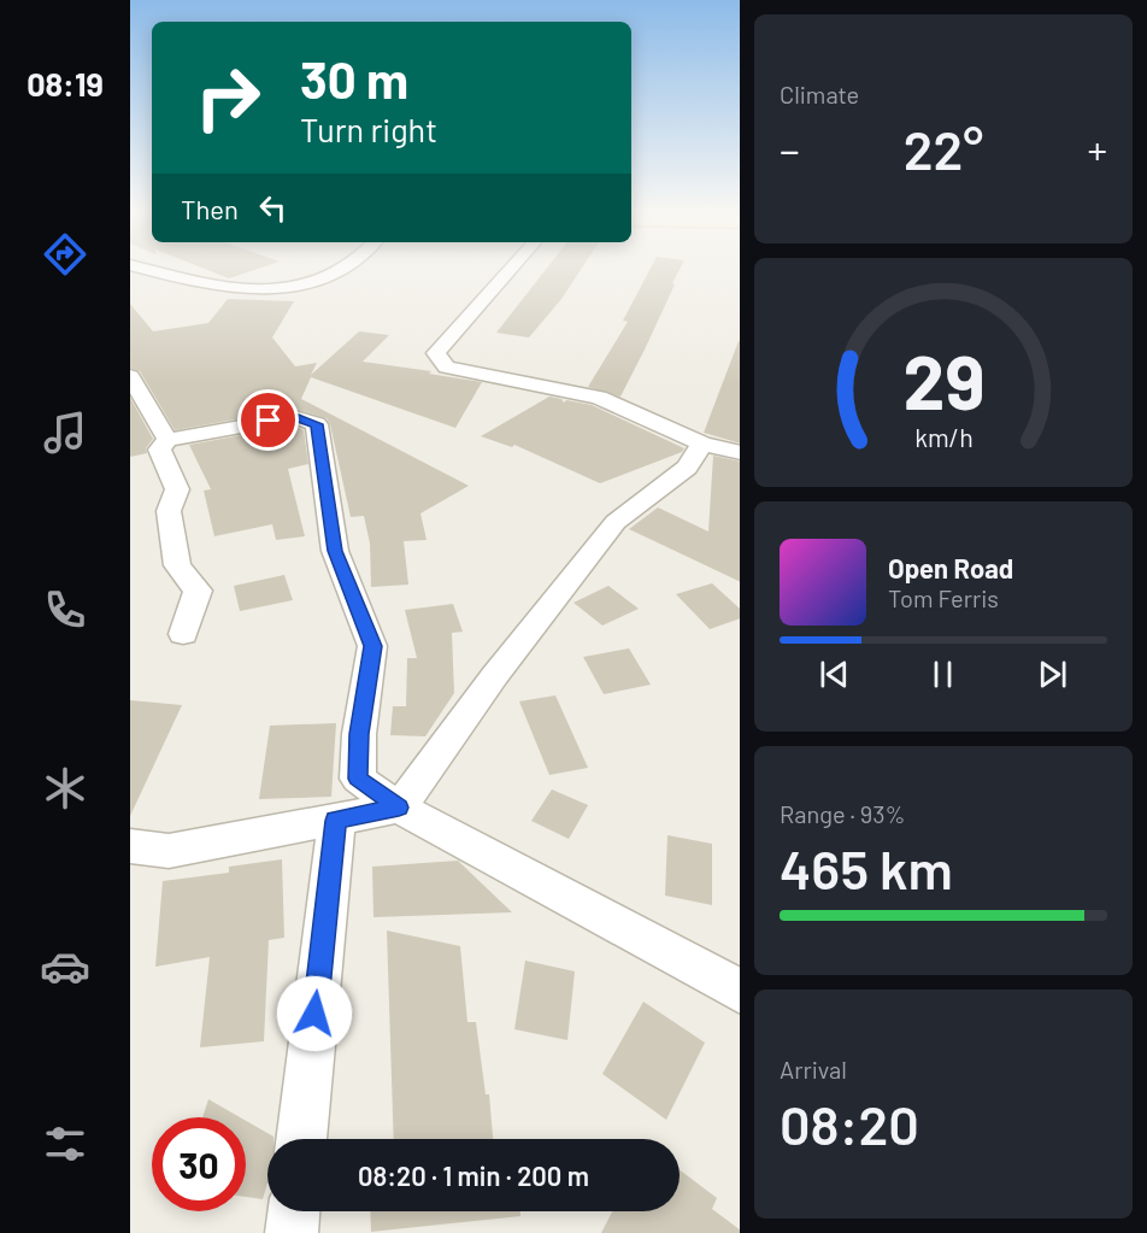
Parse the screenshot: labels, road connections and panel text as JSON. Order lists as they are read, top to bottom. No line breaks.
{"page":{"tabs":"08:19","tile":["Climate",["Range · 93%","465 km"],["Arrival","08:20"]],"turn":["30 m","Turn right"],"heat":["−","22°","+"],"then":"Then","song":["Open Road","Tom Ferris"],"limit":"30","trip":"08:20 · 1 min · 200 m","gauge":["29","km/h"]}}
